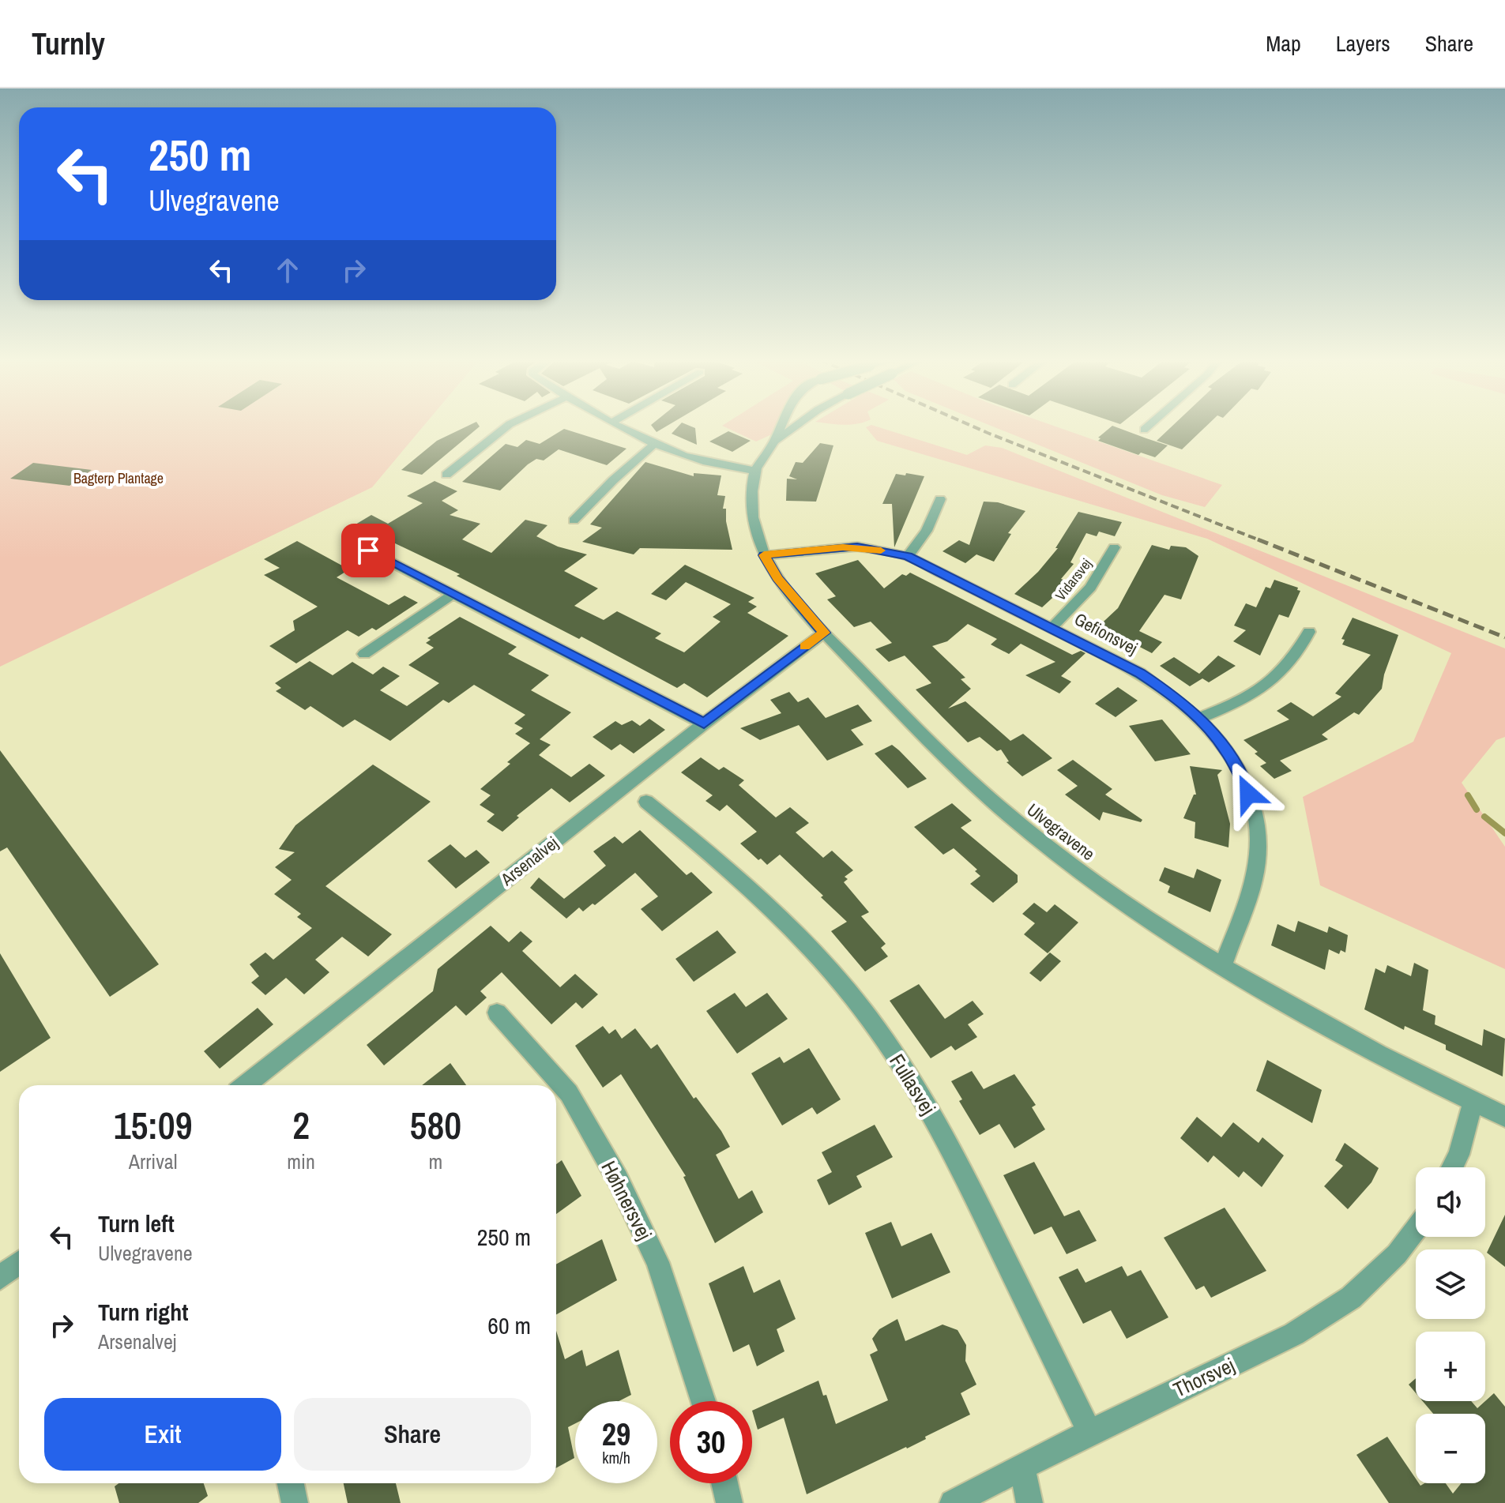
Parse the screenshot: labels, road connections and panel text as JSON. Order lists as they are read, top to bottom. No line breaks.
{"streets":{"street":["Vidarsvej","Gefionsvej","Ulvegravene","Arsenalvej","Fullasvej","Høhnersvej","Thorsvej"]},"crossings":[["Vidarsvej","Gefionsvej"],["Gefionsvej","Ulvegravene"],["Ulvegravene","Arsenalvej"],["Fullasvej","Thorsvej"]],"parks":["Bagterp Plantage"],"page":{"header":"Turnly","nav":["Map","Layers","Share"],"turn":["250 m","Ulvegravene"],"eta":["15:09","Arrival","2","min","580","m"],"map_buttons":["+","−"],"list":[{"name":"Turn left","note":"Ulvegravene","value":"250 m"},{"name":"Turn right","note":"Arsenalvej","value":"60 m"}],"buttons":["Exit","Share"],"speed":"29 km/h","limit":"30"}}
